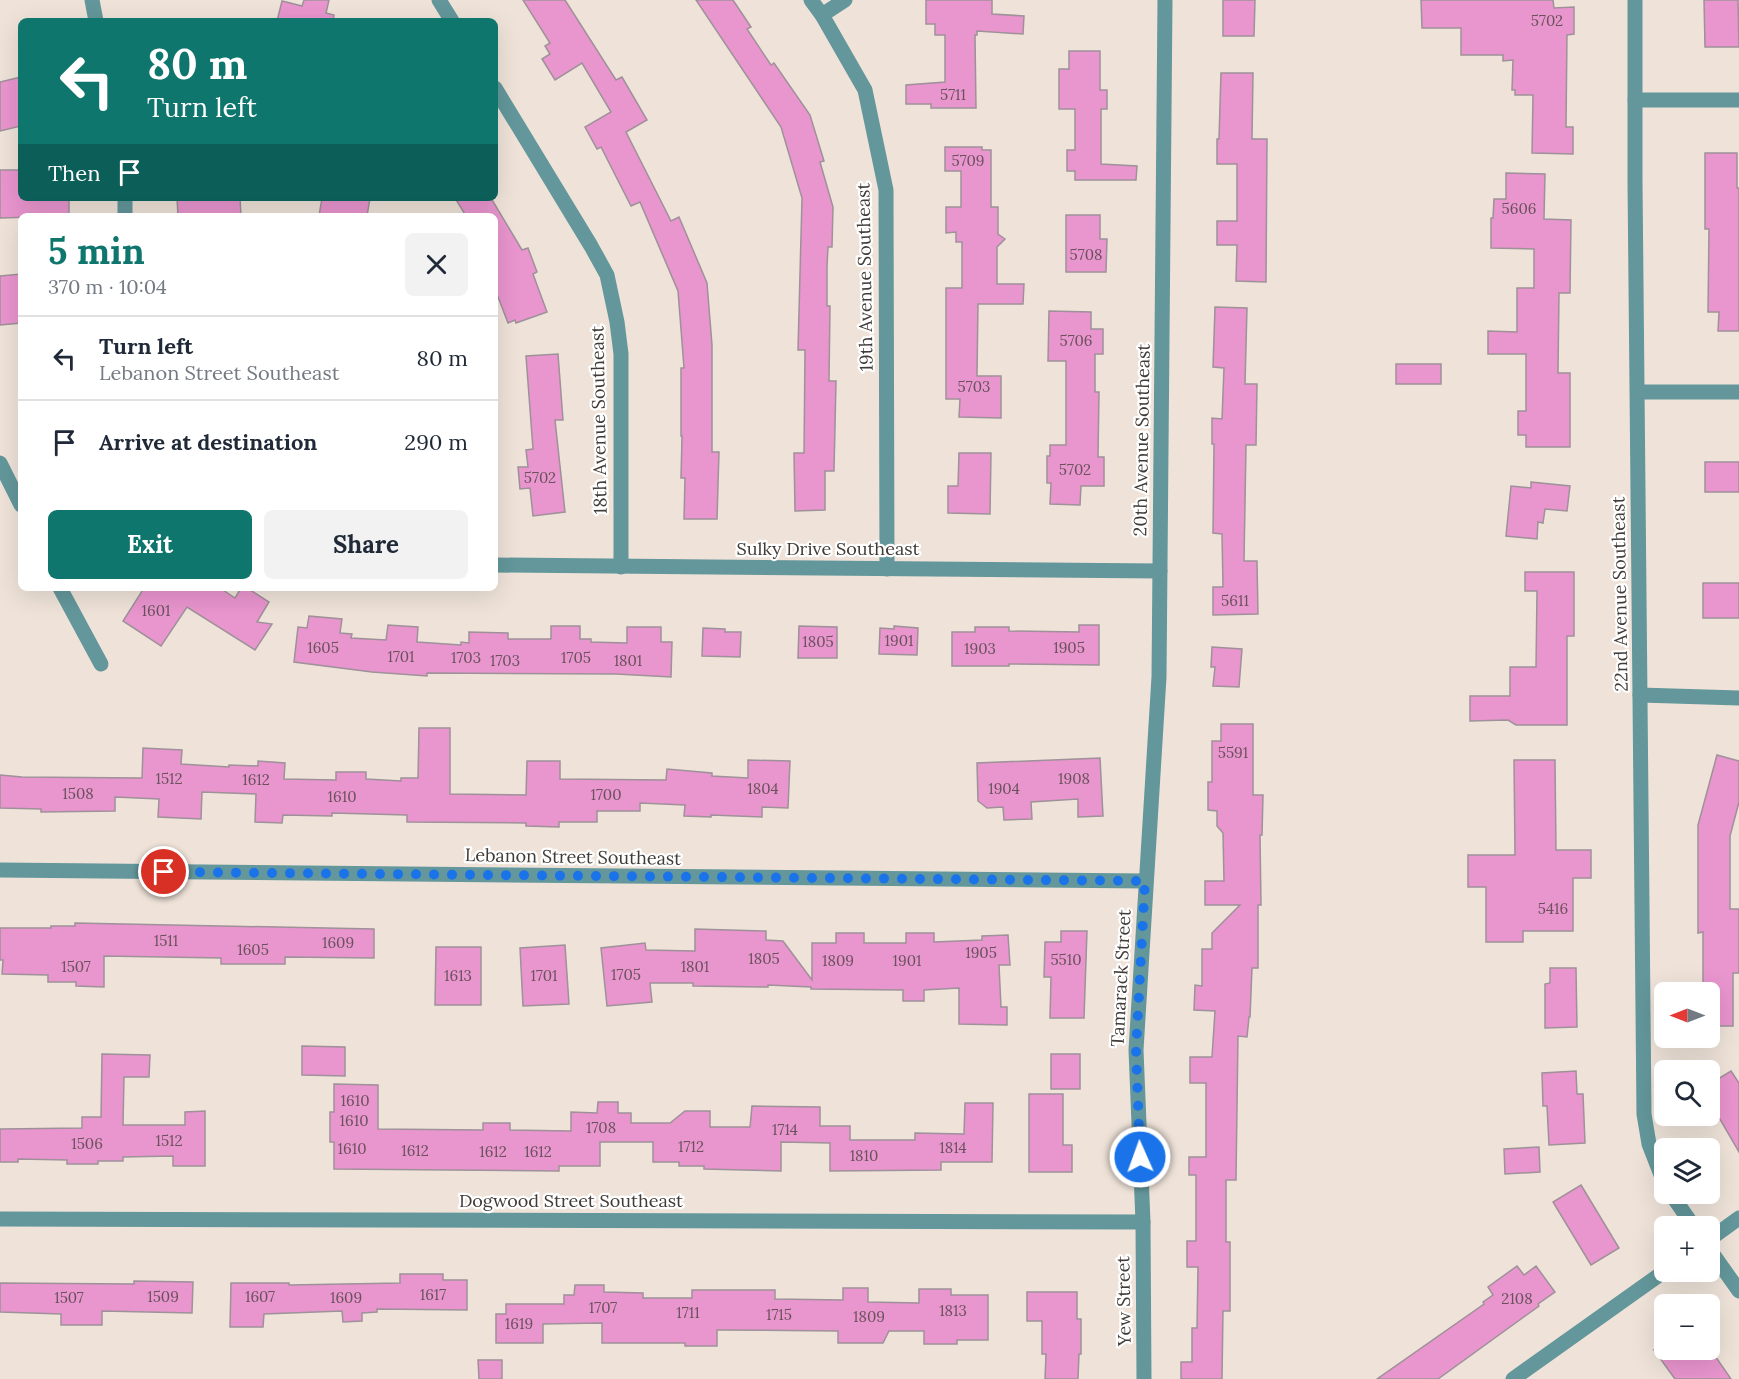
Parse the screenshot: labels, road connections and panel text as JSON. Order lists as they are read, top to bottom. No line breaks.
{"streets":{"street":["19th Avenue Southeast","18th Avenue Southeast","20th Avenue Southeast","Sulky Drive Southeast","22nd Avenue Southeast","Lebanon Street Southeast","Tamarack Street","Dogwood Street Southeast","Yew Street"]},"crossings":[["19th Avenue Southeast","Sulky Drive Southeast"],["18th Avenue Southeast","Sulky Drive Southeast"],["20th Avenue Southeast","Sulky Drive Southeast"],["20th Avenue Southeast","Lebanon Street Southeast"],["20th Avenue Southeast","Tamarack Street"],["Lebanon Street Southeast","Tamarack Street"],["Tamarack Street","Dogwood Street Southeast"],["Tamarack Street","Yew Street"],["Dogwood Street Southeast","Yew Street"]],"house_numbers":["5702","5711","5709","5606","5708","5706","5703","5702","5702","5611","1601","1901","1805","1605","1905","1903","1701","1703","1705","1703","1801","5591","1512","1908","1612","1804","1904","1508","1700","1610","5416","1511","1609","1605","1905","1805","5510","1809","1901","1507","1801","1705","1613","1701","1610","1610","1708","1714","1512","1506","1712","1814","1610","1612","1612","1612","1810","1617","1509","1607","1507","1609","2108","1707","1813","1711","1715","1809","1619"],"north":"left","page":{"turn":["80 m","Turn left"],"then":"Then","heading":["5 min","370 m · 10:04"],"list":[{"name":"Turn left","note":"Lebanon Street Southeast","value":"80 m"},{"name":"Arrive at destination","value":"290 m"}],"buttons":["Exit","Share"],"map_buttons":["+","−"]}}
